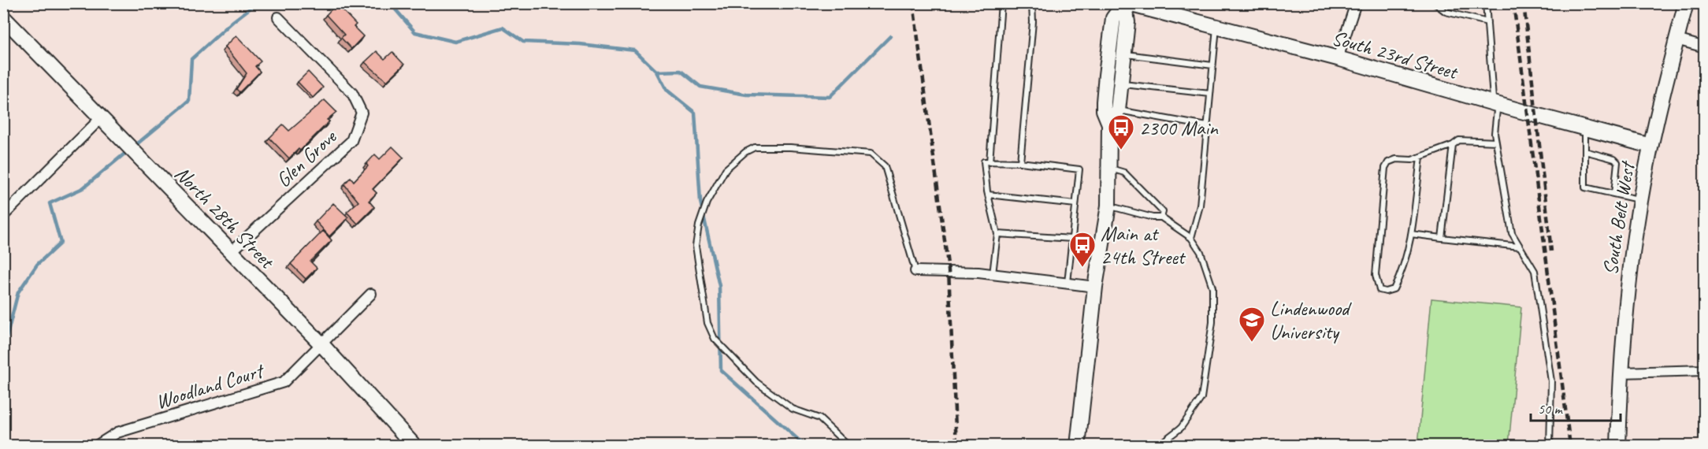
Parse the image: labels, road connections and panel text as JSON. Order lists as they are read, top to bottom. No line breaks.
{"streets":{"street":["South 23rd Street","Glen Grove","North 28th Street","South Belt West","Woodland Court"]},"crossings":[["South 23rd Street","South Belt West"],["Glen Grove","North 28th Street"],["North 28th Street","Woodland Court"]],"places":{"bus stop":["2300 Main","Main at 24th Street"],"school or university":["Lindenwood University"]},"scale_bar":"50 m"}
